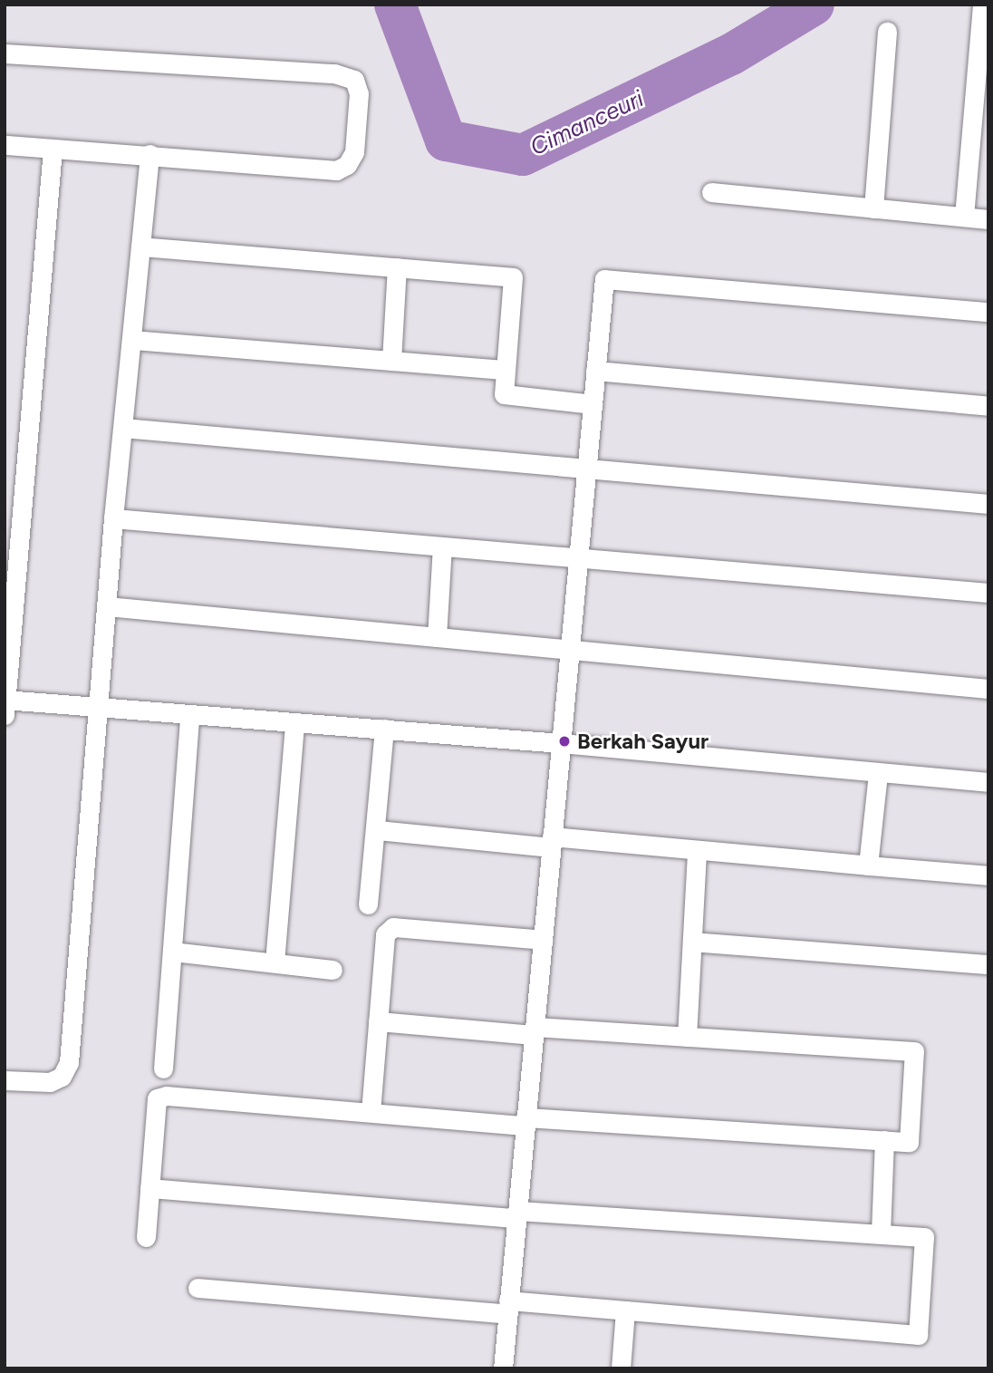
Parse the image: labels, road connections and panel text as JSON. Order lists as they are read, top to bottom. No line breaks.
{"water":["Cimanceuri"],"places":["Berkah Sayur"]}
